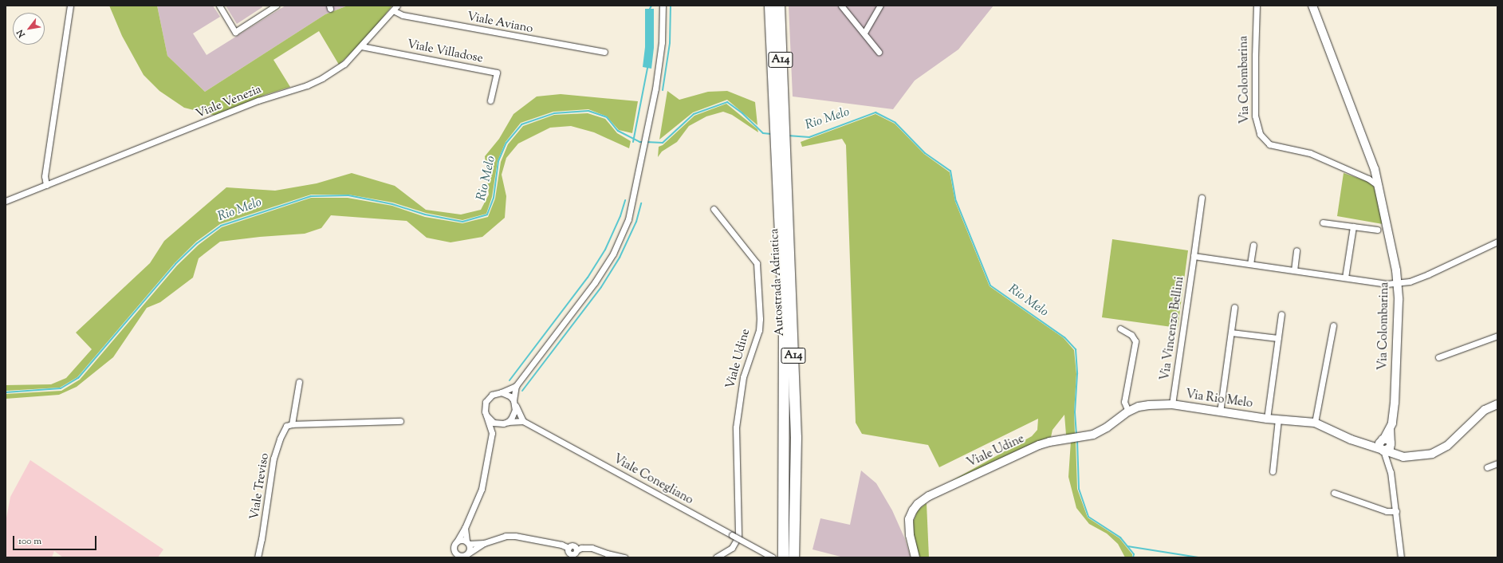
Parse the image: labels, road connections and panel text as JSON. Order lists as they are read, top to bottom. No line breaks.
{"streets":{"highway":["A14","Autostrada Adriatica"],"street":["Viale Aviano","Viale Villadose","Via Colombarina","Viale Venezia","Via Vincenzo Bellini","Viale Udine","Via Rio Melo","Viale Conegliano","Viale Treviso"]},"crossings":[["Viale Aviano","Viale Venezia"],["Viale Villadose","Viale Venezia"],["Via Colombarina","Via Rio Melo"],["Via Vincenzo Bellini","Via Rio Melo"],["Viale Udine","Via Rio Melo"]],"water":["Rio Melo"],"scale_bar":"100 m","north":"bottom left"}
